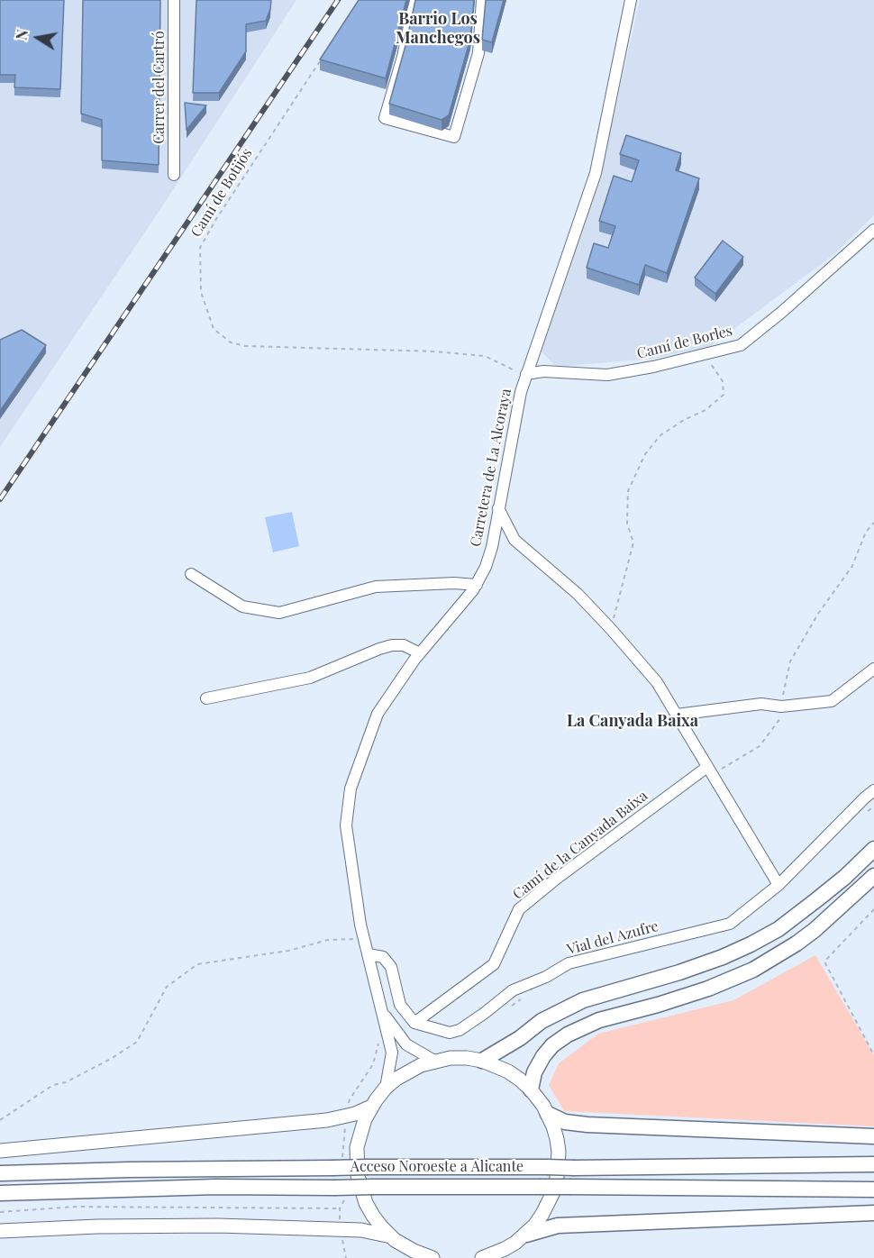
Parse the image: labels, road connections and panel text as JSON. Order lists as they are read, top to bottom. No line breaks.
{"streets":{"highway":["Acceso Noroeste a Alicante"],"street":["Carrer del Cartró","Camí de Borles","Carretera de La Alcoraya","Camí de la Canyada Baixa","Vial del Azufre"],"path":["Camí de Botijós"]},"crossings":[["Camí de Botijós","Camí de Borles"],["Camí de Botijós","Carretera de La Alcoraya"],["Camí de Borles","Carretera de La Alcoraya"],["Camí de la Canyada Baixa","Vial del Azufre"]],"districts":["Barrio Los Manchegos","La Canyada Baixa"],"north":"left"}
